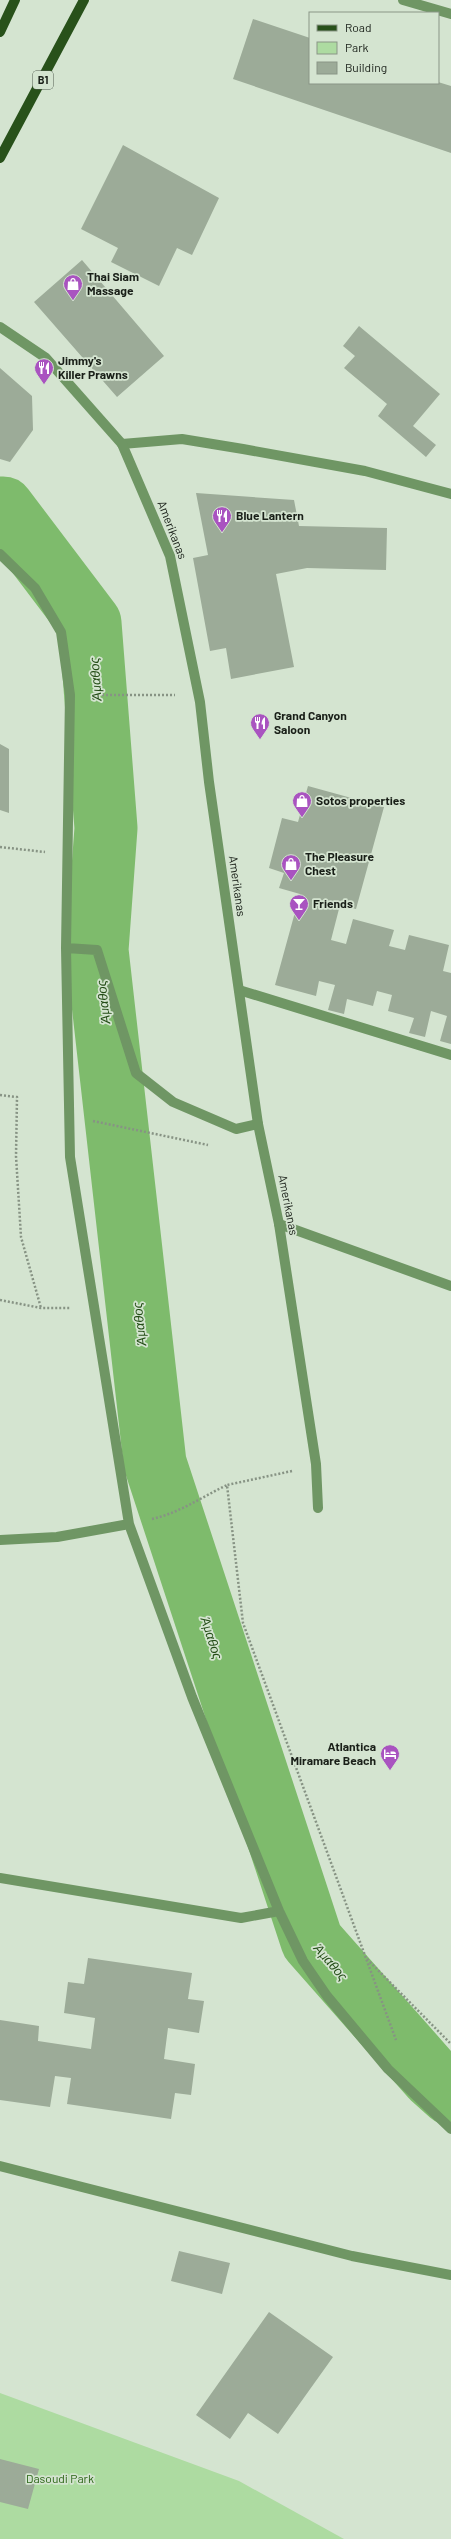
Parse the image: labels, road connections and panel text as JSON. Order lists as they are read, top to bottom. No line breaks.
{"streets":{"main road":["B1"],"street":["Amerikanas"]},"water":["Άμαθος"],"parks":["Dasoudi Park"],"places":{"shop":["Thai Siam Massage","Sotos properties","The Pleasure Chest"],"restaurant":["Jimmy's Killer Prawns","Blue Lantern","Grand Canyon Saloon"],"bar":["Friends"],"hotel":["Atlantica Miramare Beach"]},"legend":["Road","Park","Building"]}
